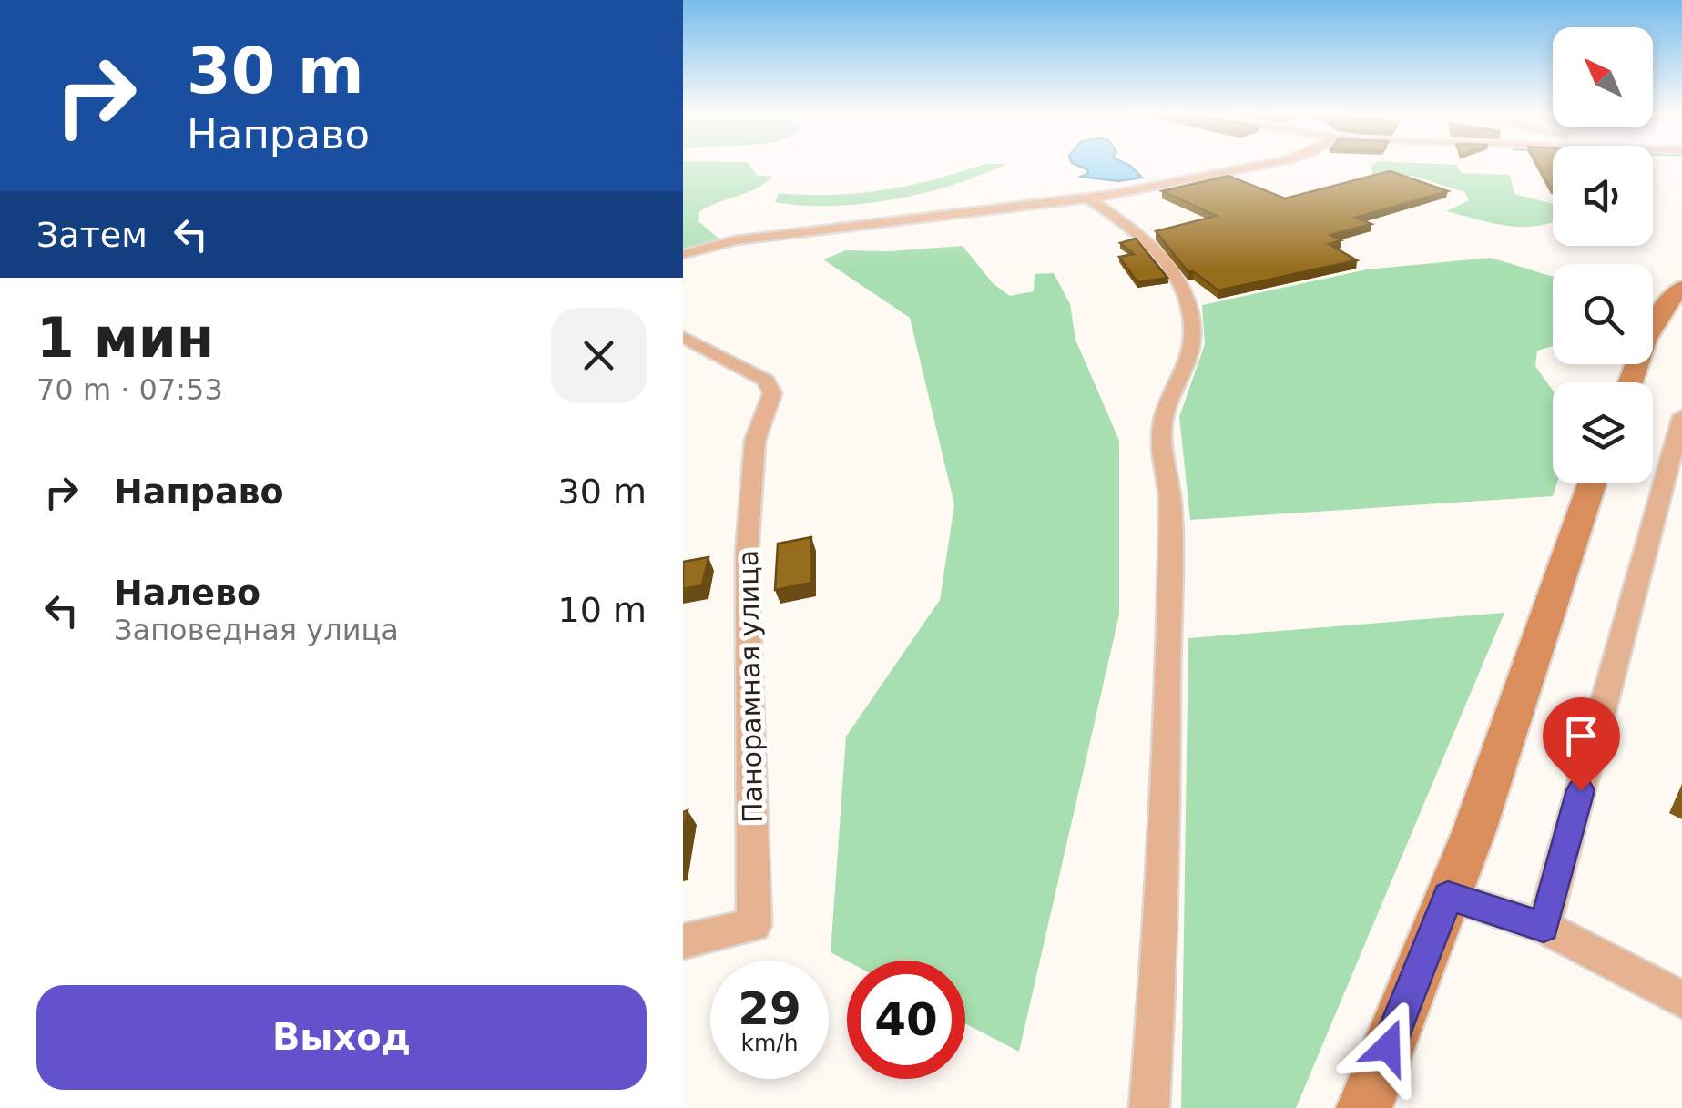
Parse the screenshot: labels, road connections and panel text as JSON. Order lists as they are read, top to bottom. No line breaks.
{"streets":{"street":["Панорамная улица"]},"north":"top left","page":{"turn":["30 m","Направо"],"then":"Затем","heading":["1 мин","70 m · 07:53"],"list":[{"name":"Направо","value":"30 m"},{"name":"Налево","note":"Заповедная улица","value":"10 m"}],"speed":"29 km/h","limit":"40","buttons":"Выход"}}
